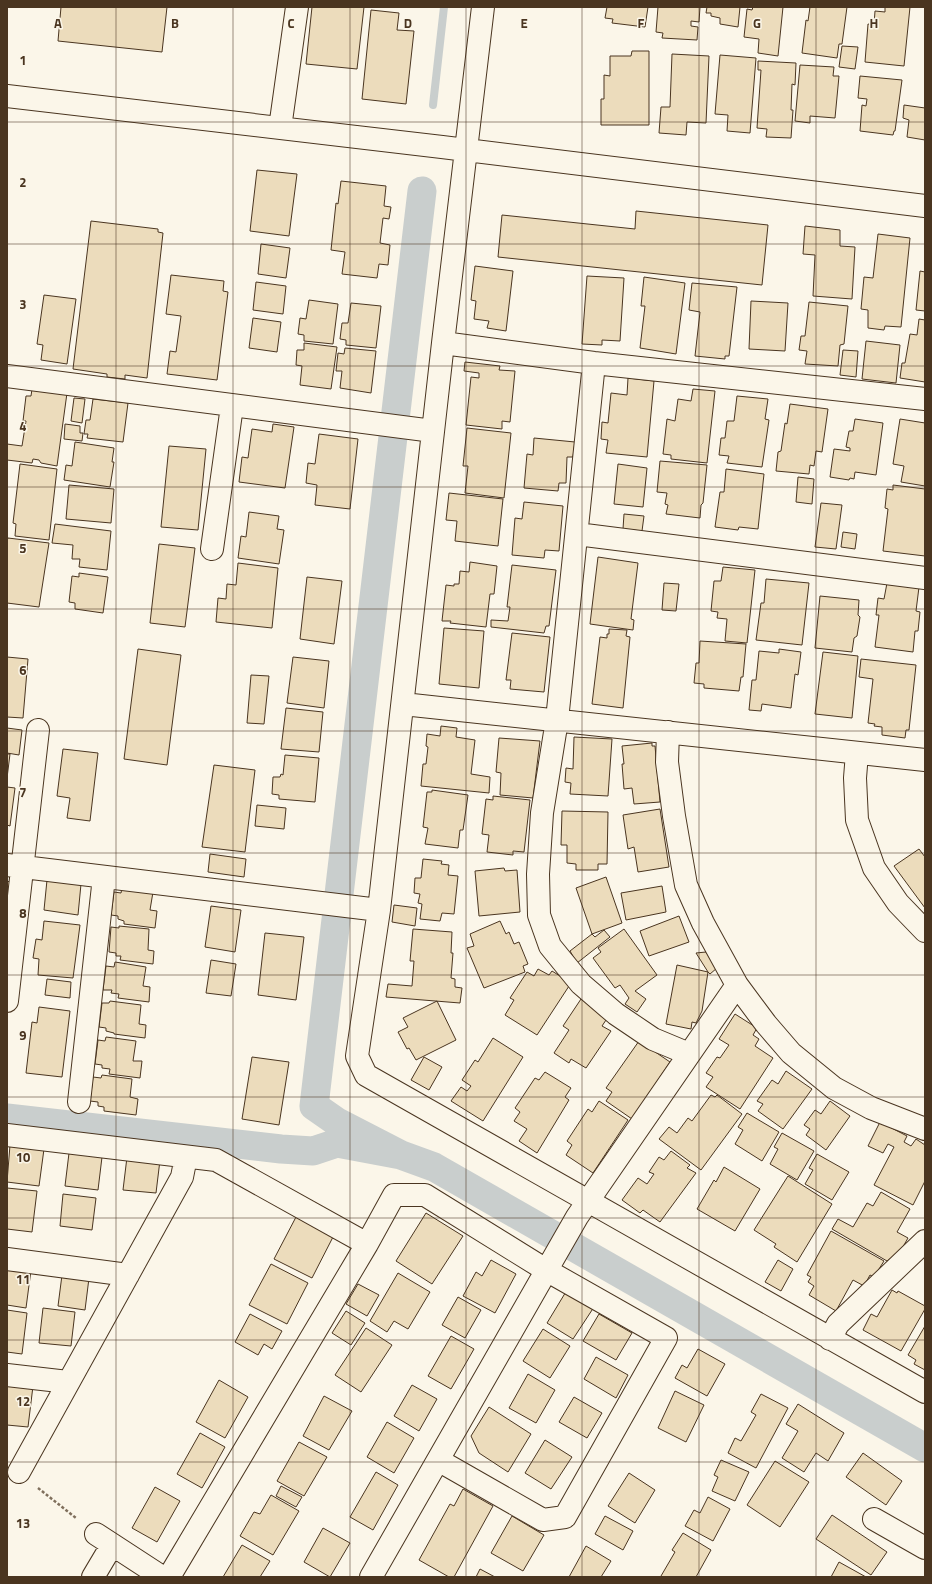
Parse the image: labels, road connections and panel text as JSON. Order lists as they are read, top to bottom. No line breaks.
{"grid":{"columns":["A","B","C","D","E","F","G","H"],"rows":["1","2","3","4","5","6","7","8","9","10","11","12","13"]}}
